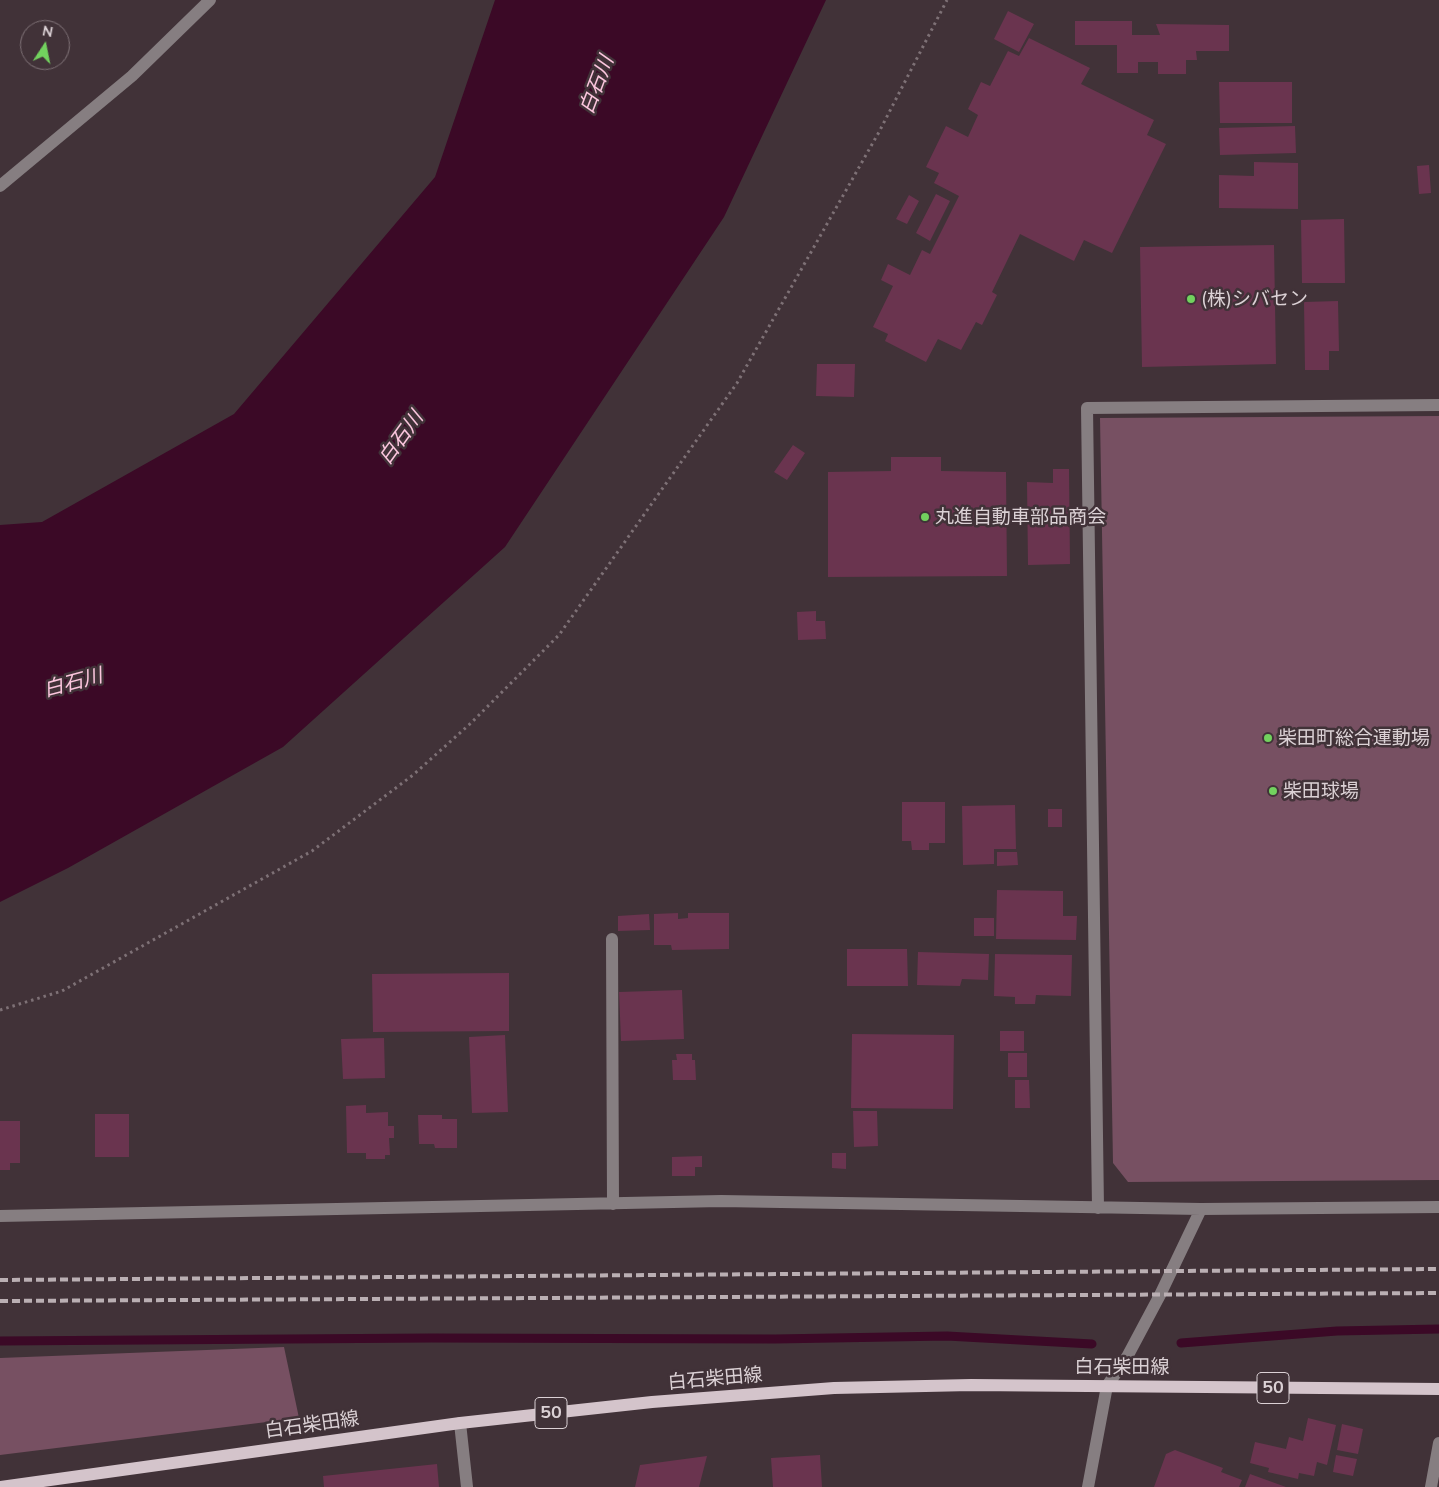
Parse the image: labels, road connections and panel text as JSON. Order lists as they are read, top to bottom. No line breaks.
{"streets":{"main road":["白石柴田線","50"]},"water":["白石川"],"places":["(株)シバセン","丸進自動車部品商会","柴田町総合運動場","柴田球場"],"north":"top"}
